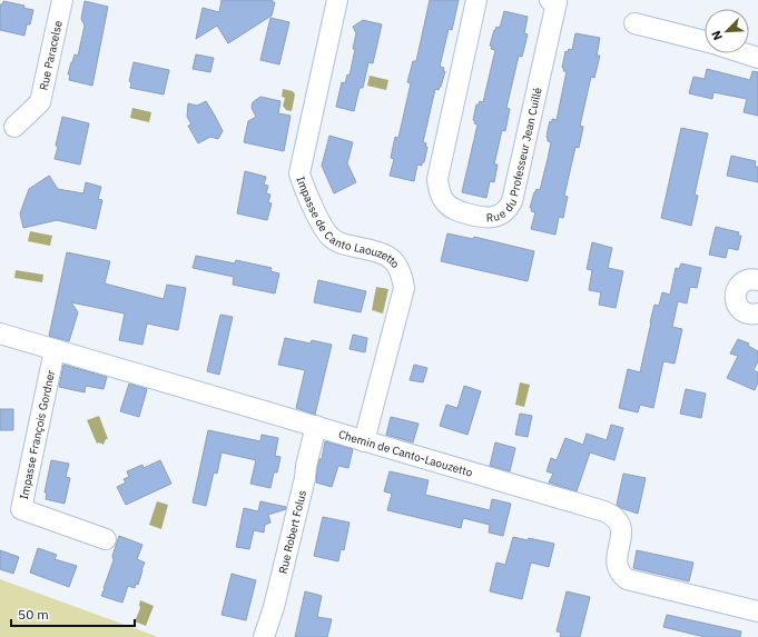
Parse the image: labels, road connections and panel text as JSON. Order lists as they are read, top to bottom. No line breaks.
{"streets":{"street":["Rue Paracelse","Rue du Professeur Jean Cuillé","Impasse de Canto Laouzetto","Impasse François Gordner","Chemin de Canto-Laouzetto","Rue Robert Folus"]},"crossings":[["Impasse de Canto Laouzetto","Chemin de Canto-Laouzetto"],["Impasse François Gordner","Chemin de Canto-Laouzetto"],["Chemin de Canto-Laouzetto","Rue Robert Folus"]],"scale_bar":"50 m","north":"bottom left"}
